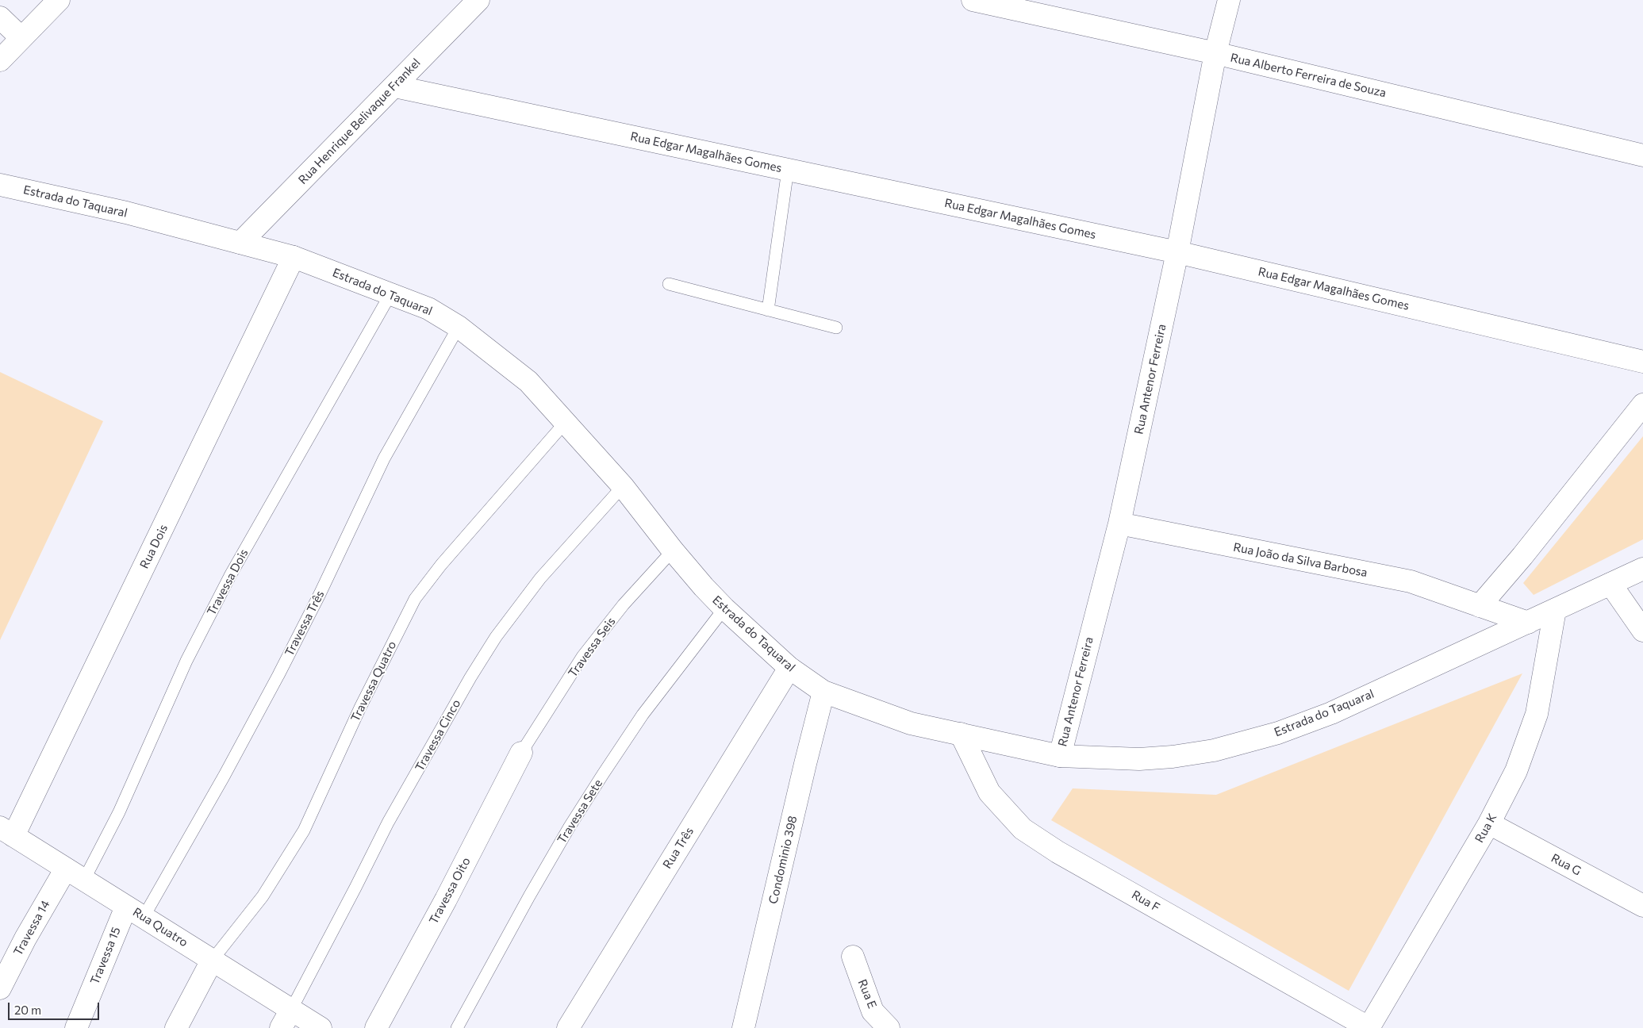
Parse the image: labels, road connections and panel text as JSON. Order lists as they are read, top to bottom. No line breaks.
{"streets":{"street":["Rua Alberto Ferreira de Souza","Rua Henrique Belivaque Frankel","Rua Edgar Magalhães Gomes","Estrada do Taquaral","Rua Antenor Ferreira","Rua Dois","Rua João da Silva Barbosa","Rua K","Rua Três","Condominio 398","Rua G","Travessa Oito","Rua F","Rua Quatro","Travessa 14","Travessa 15","Rua E"],"lane":["Travessa Dois","Travessa Três","Travessa Seis","Travessa Quatro","Travessa Cinco","Travessa Sete"]},"crossings":[["Rua Alberto Ferreira de Souza","Rua Antenor Ferreira"],["Rua Henrique Belivaque Frankel","Rua Edgar Magalhães Gomes"],["Rua Henrique Belivaque Frankel","Estrada do Taquaral"],["Rua Edgar Magalhães Gomes","Rua Antenor Ferreira"],["Estrada do Taquaral","Rua Antenor Ferreira"],["Estrada do Taquaral","Rua Dois"],["Estrada do Taquaral","Rua João da Silva Barbosa"],["Estrada do Taquaral","Travessa Dois"],["Estrada do Taquaral","Travessa Três"],["Estrada do Taquaral","Travessa Seis"],["Estrada do Taquaral","Travessa Quatro"],["Estrada do Taquaral","Travessa Cinco"],["Estrada do Taquaral","Travessa Sete"],["Estrada do Taquaral","Rua K"],["Estrada do Taquaral","Rua Três"],["Estrada do Taquaral","Condominio 398"],["Estrada do Taquaral","Rua F"],["Rua Antenor Ferreira","Rua João da Silva Barbosa"],["Rua Dois","Rua Quatro"],["Travessa Dois","Rua Quatro"],["Travessa Três","Rua Quatro"],["Travessa Três","Travessa 15"],["Travessa Seis","Travessa Oito"],["Travessa Quatro","Rua Quatro"],["Travessa Cinco","Rua Quatro"],["Rua K","Rua G"],["Rua K","Rua F"],["Rua Quatro","Travessa 14"],["Rua Quatro","Travessa 15"]],"scale_bar":"20 m"}
